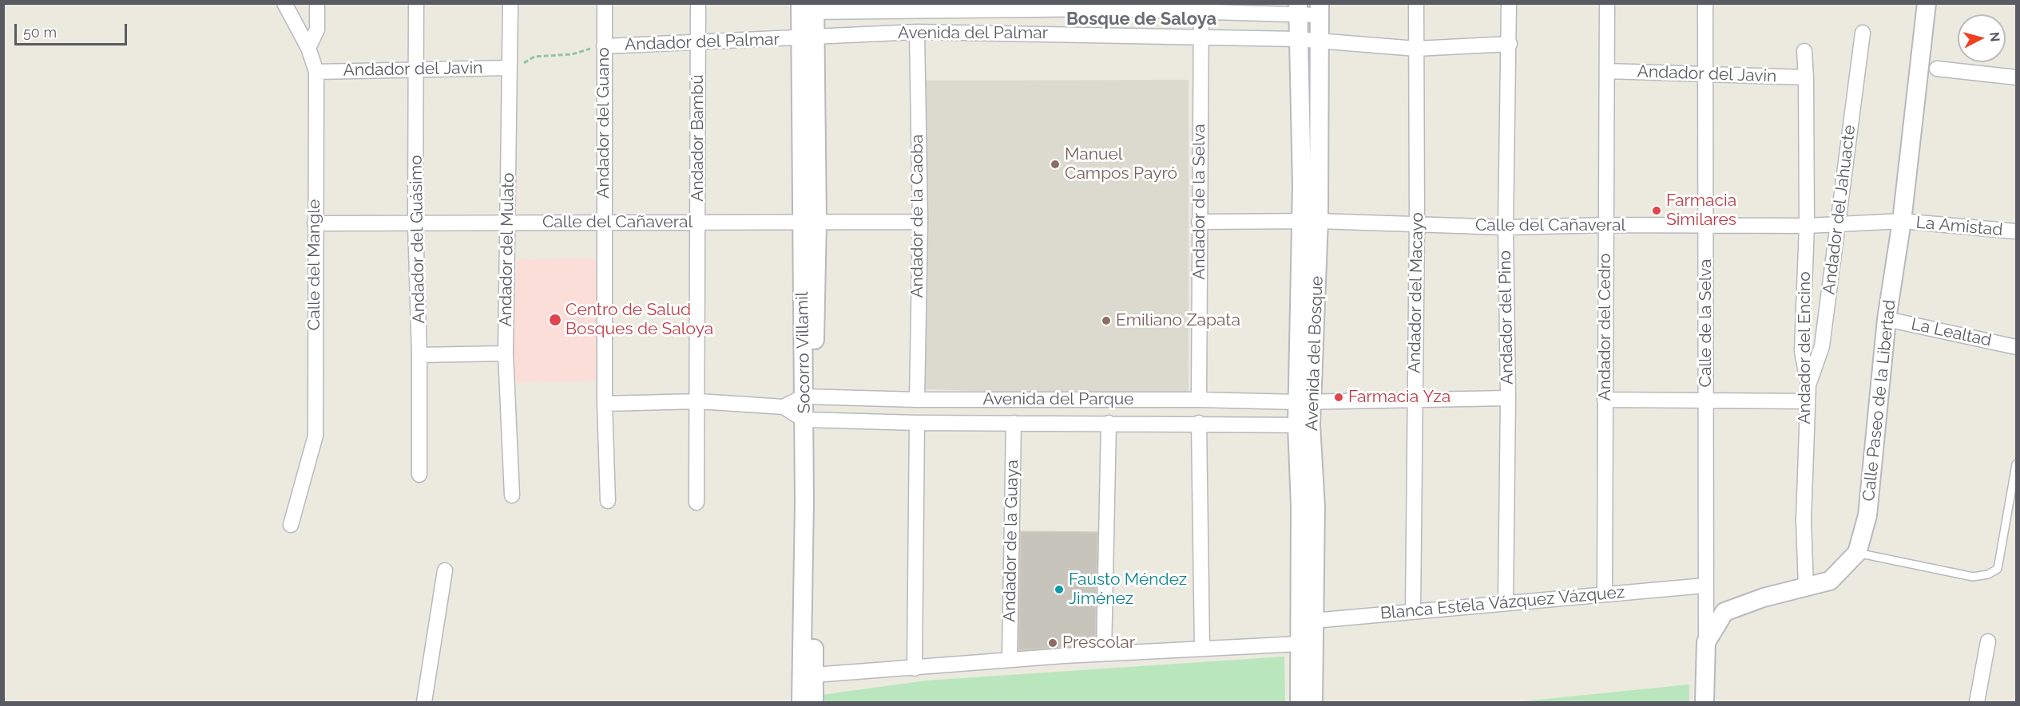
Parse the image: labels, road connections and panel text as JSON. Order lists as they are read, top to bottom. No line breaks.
{"streets":{"street":["Avenida del Palmar","Andador del Palmar","Andador del Javin","Andador del Guano","Andador Bambú","Andador de la Selva","Andador del Jahuacte","Andador de la Caoba","Calle del Cañaveral","La Amistad","Andador del Guásimo","Andador del Mulato","Calle del Mangle","Andador del Macayo","Andador del Pino","Calle de la Selva","Andador del Cedro","La Lealtad","Andador del Encino","Socorro Villamil","Avenida del Bosque","Avenida del Parque","Calle Paseo de la Libertad","Andador de la Guaya","Blanca Estela Vázquez Vázquez"]},"crossings":[["Avenida del Palmar","Andador del Palmar"],["Avenida del Palmar","Andador de la Selva"],["Avenida del Palmar","Andador de la Caoba"],["Avenida del Palmar","Socorro Villamil"],["Avenida del Palmar","Avenida del Bosque"],["Andador del Palmar","Andador del Guano"],["Andador del Palmar","Andador Bambú"],["Andador del Palmar","Socorro Villamil"],["Andador del Javin","Andador del Guásimo"],["Andador del Javin","Andador del Mulato"],["Andador del Javin","Calle del Mangle"],["Andador del Javin","Calle de la Selva"],["Andador del Javin","Andador del Cedro"],["Andador del Javin","Andador del Encino"],["Andador del Guano","Calle del Cañaveral"],["Andador Bambú","Calle del Cañaveral"],["Andador de la Selva","Calle del Cañaveral"],["Andador de la Selva","Avenida del Parque"],["Andador del Jahuacte","Calle del Cañaveral"],["Andador del Jahuacte","Andador del Encino"],["Andador de la Caoba","Calle del Cañaveral"],["Andador de la Caoba","Avenida del Parque"],["Calle del Cañaveral","La Amistad"],["Calle del Cañaveral","Andador del Guásimo"],["Calle del Cañaveral","Andador del Mulato"],["Calle del Cañaveral","Calle del Mangle"],["Calle del Cañaveral","Andador del Macayo"],["Calle del Cañaveral","Andador del Pino"],["Calle del Cañaveral","Calle de la Selva"],["Calle del Cañaveral","Andador del Cedro"],["Calle del Cañaveral","Andador del Encino"],["Calle del Cañaveral","Socorro Villamil"],["Calle del Cañaveral","Avenida del Bosque"],["Calle del Cañaveral","Calle Paseo de la Libertad"],["La Amistad","Calle Paseo de la Libertad"],["Andador del Macayo","Avenida del Parque"],["Andador del Macayo","Blanca Estela Vázquez Vázquez"],["Andador del Pino","Avenida del Parque"],["Andador del Pino","Blanca Estela Vázquez Vázquez"],["Calle de la Selva","Calle Paseo de la Libertad"],["Calle de la Selva","Blanca Estela Vázquez Vázquez"],["Andador del Cedro","Blanca Estela Vázquez Vázquez"],["La Lealtad","Calle Paseo de la Libertad"],["Andador del Encino","Calle Paseo de la Libertad"],["Socorro Villamil","Avenida del Parque"],["Avenida del Bosque","Avenida del Parque"],["Avenida del Bosque","Blanca Estela Vázquez Vázquez"],["Avenida del Parque","Andador de la Guaya"]],"districts":["Bosque de Saloya"],"places":["Manuel Campos Payró","Farmacia Similares","Centro de Salud Bosques de Saloya","Emiliano Zapata","Farmacia Yza","Fausto Méndez Jiménez","Prescolar"],"scale_bar":"50 m","north":"right"}
